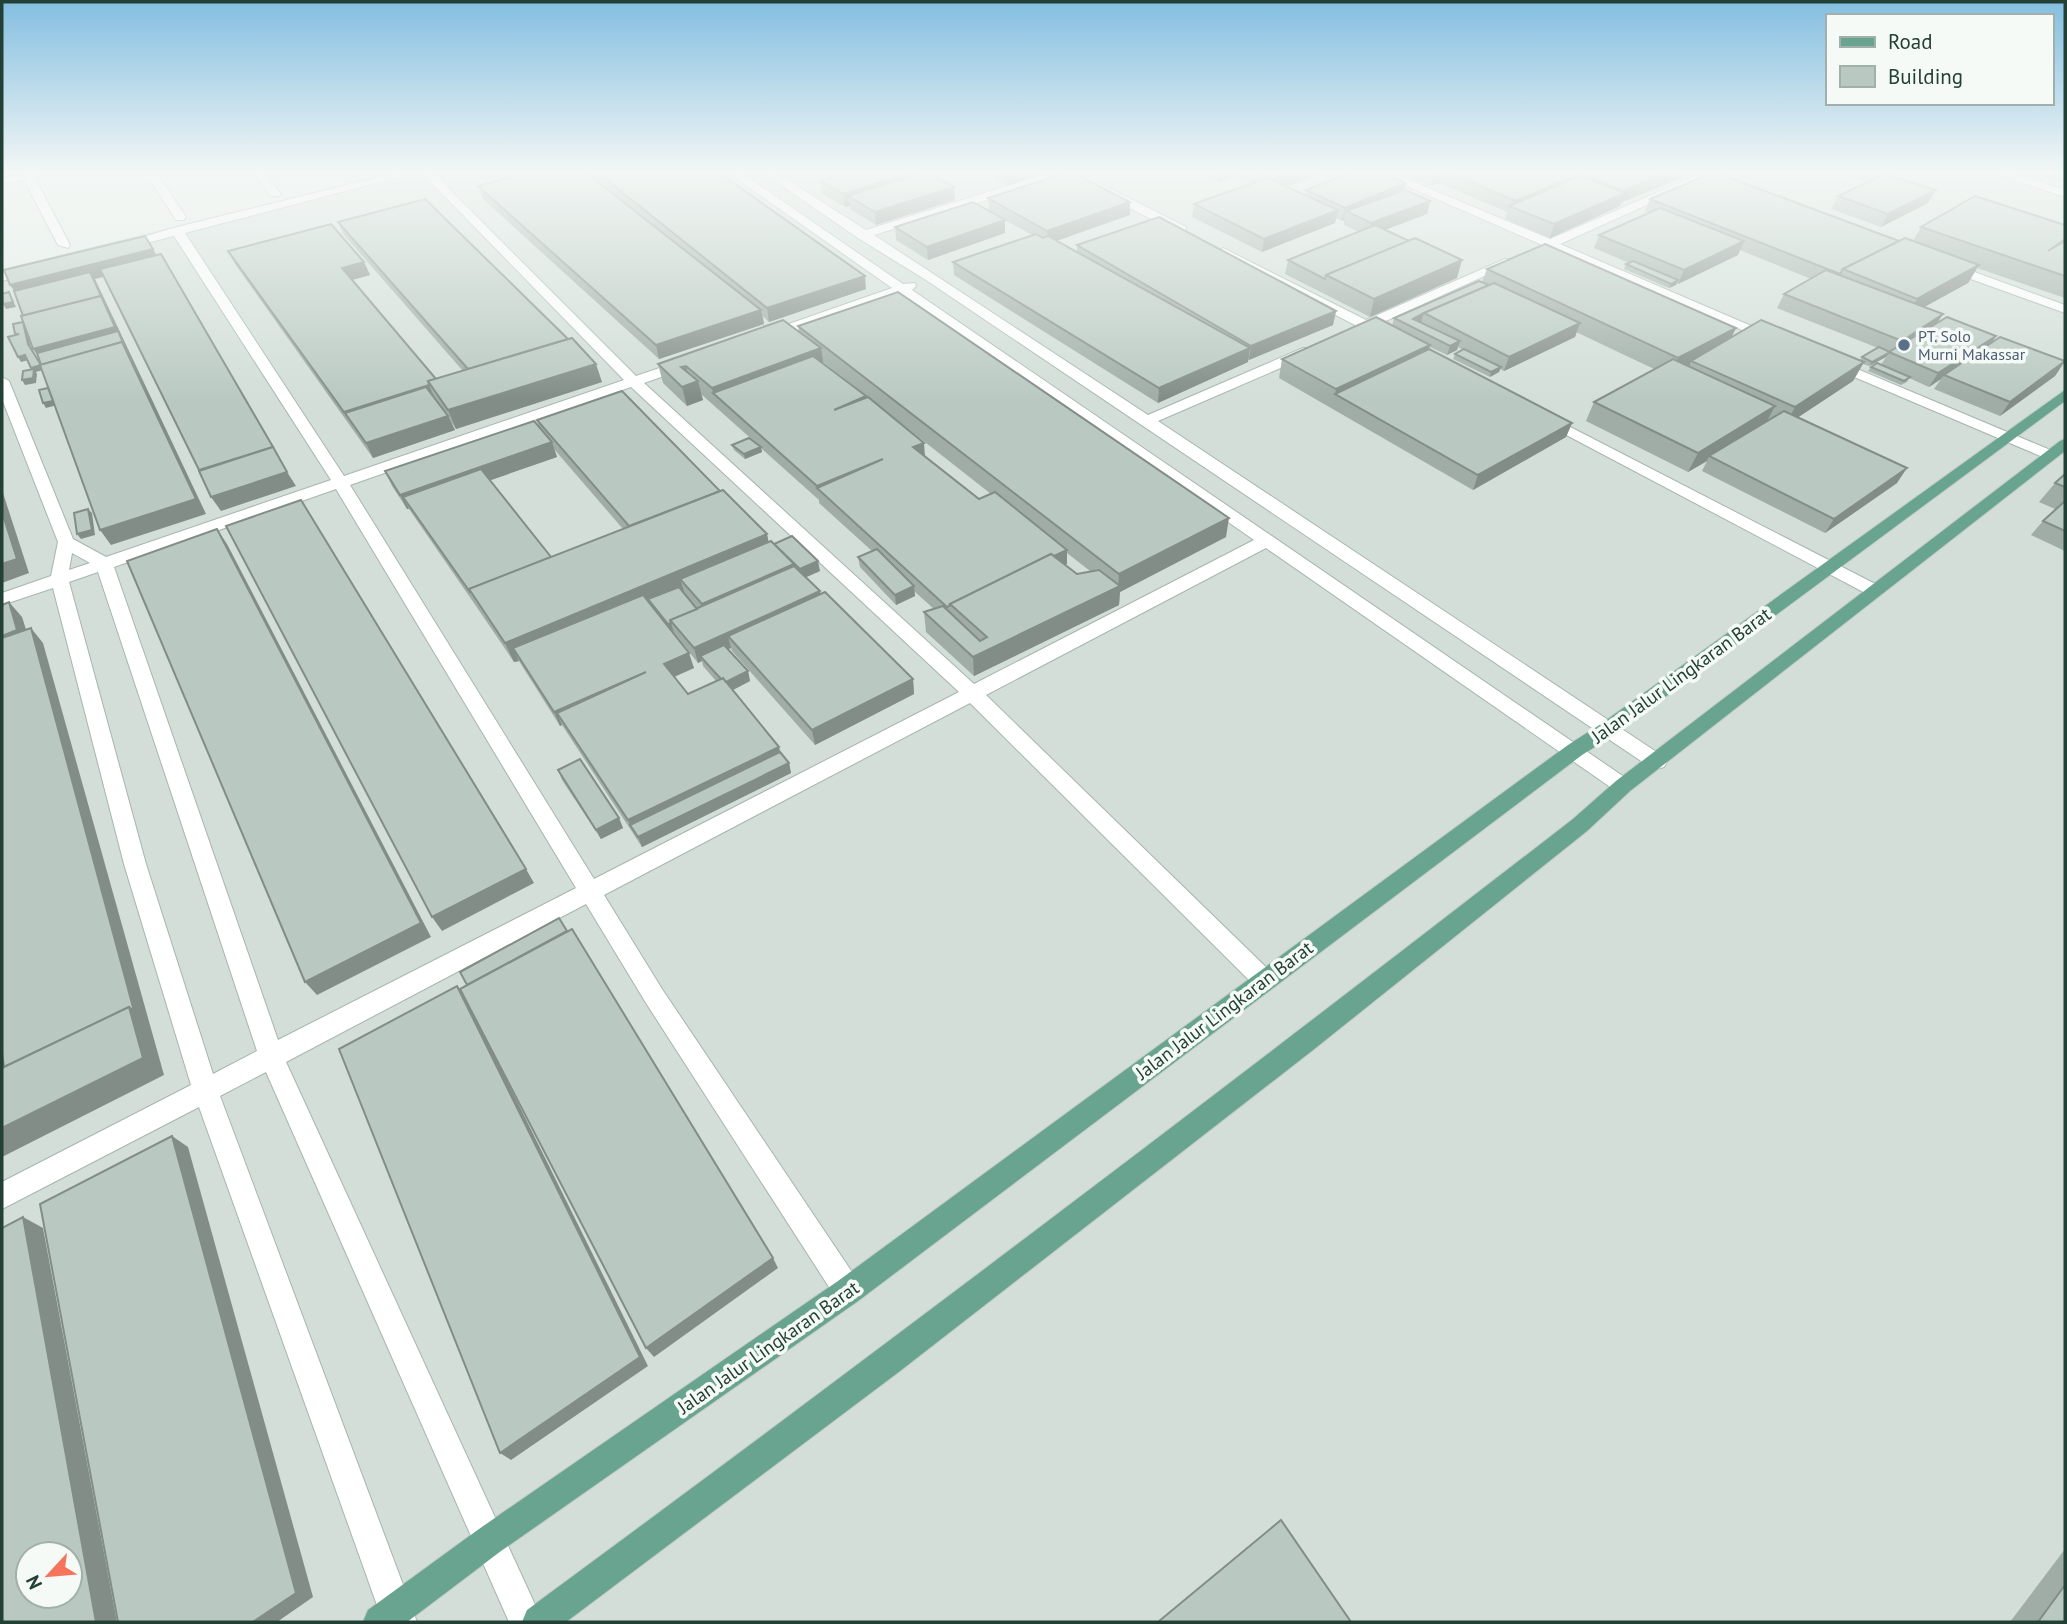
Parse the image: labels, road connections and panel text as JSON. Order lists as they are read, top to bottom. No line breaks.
{"streets":{"main road":["Jalan Jalur Lingkaran Barat"]},"places":["PT. Solo Murni Makassar"],"legend":["Road","Building"],"north":"bottom left"}
